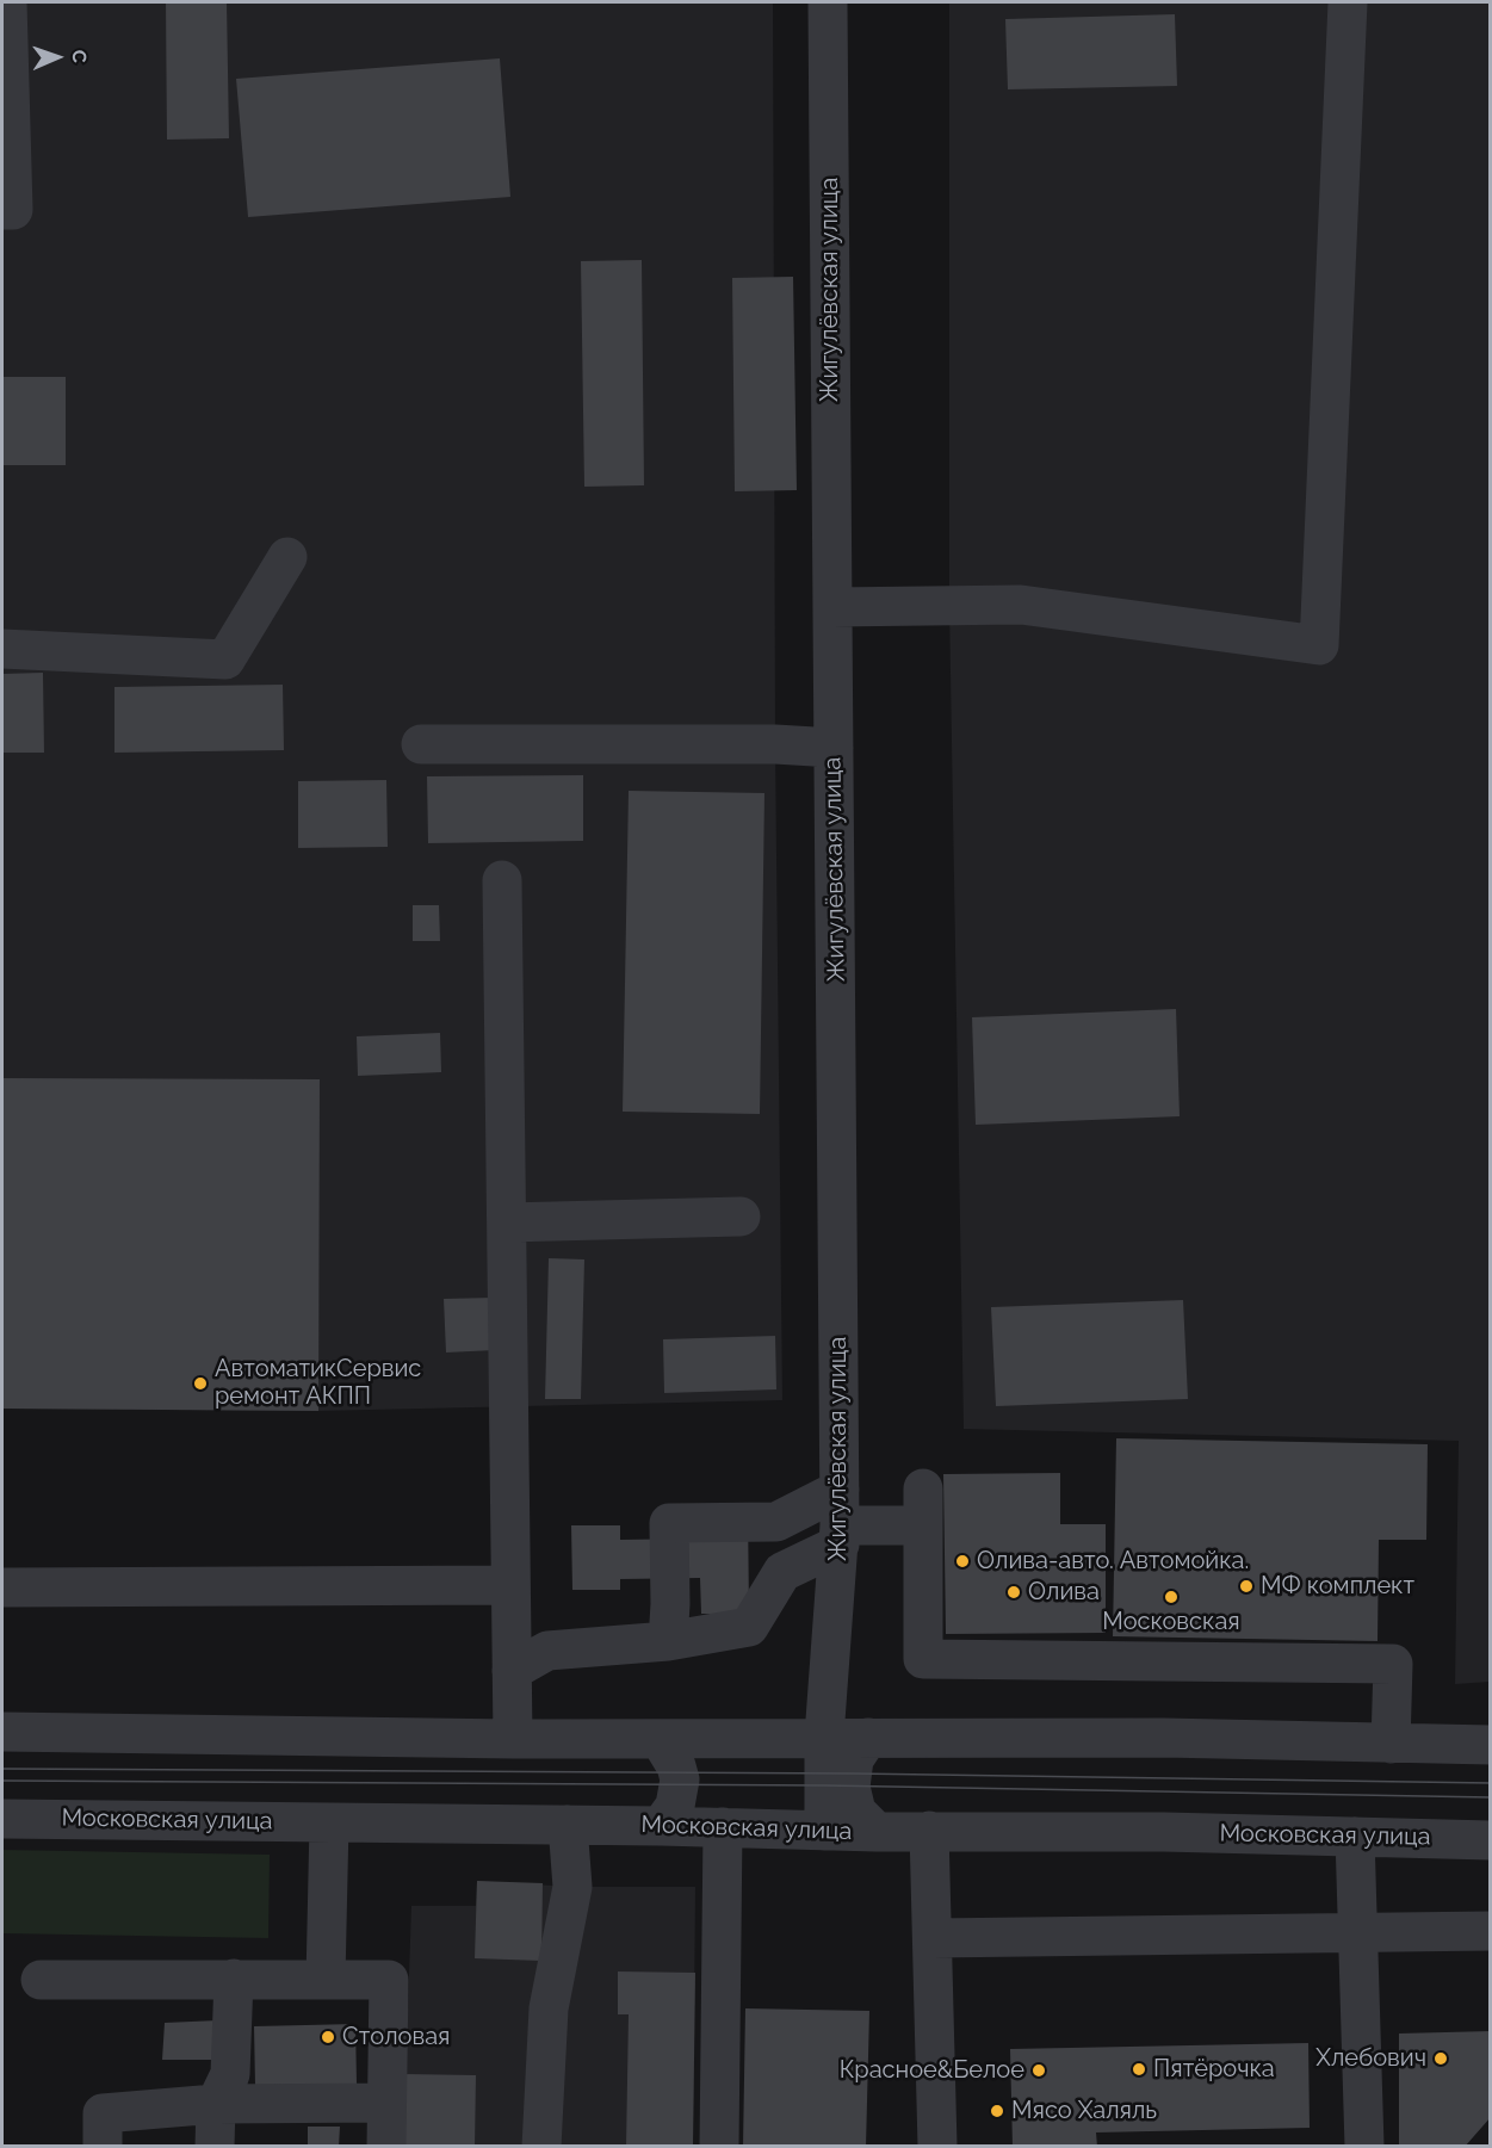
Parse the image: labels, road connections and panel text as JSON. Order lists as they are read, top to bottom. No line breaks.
{"streets":{"street":["Жигулёвская улица","Московская улица"]},"crossings":[["Жигулёвская улица","Московская улица"]],"places":["АвтоматикСервис ремонт АКПП","Олива-авто. Автомойка.","МФ комплект","Олива","Московская","Столовая","Хлебович","Пятёрочка","Красное&Белое","Мясо Халяль"],"north":"right"}
